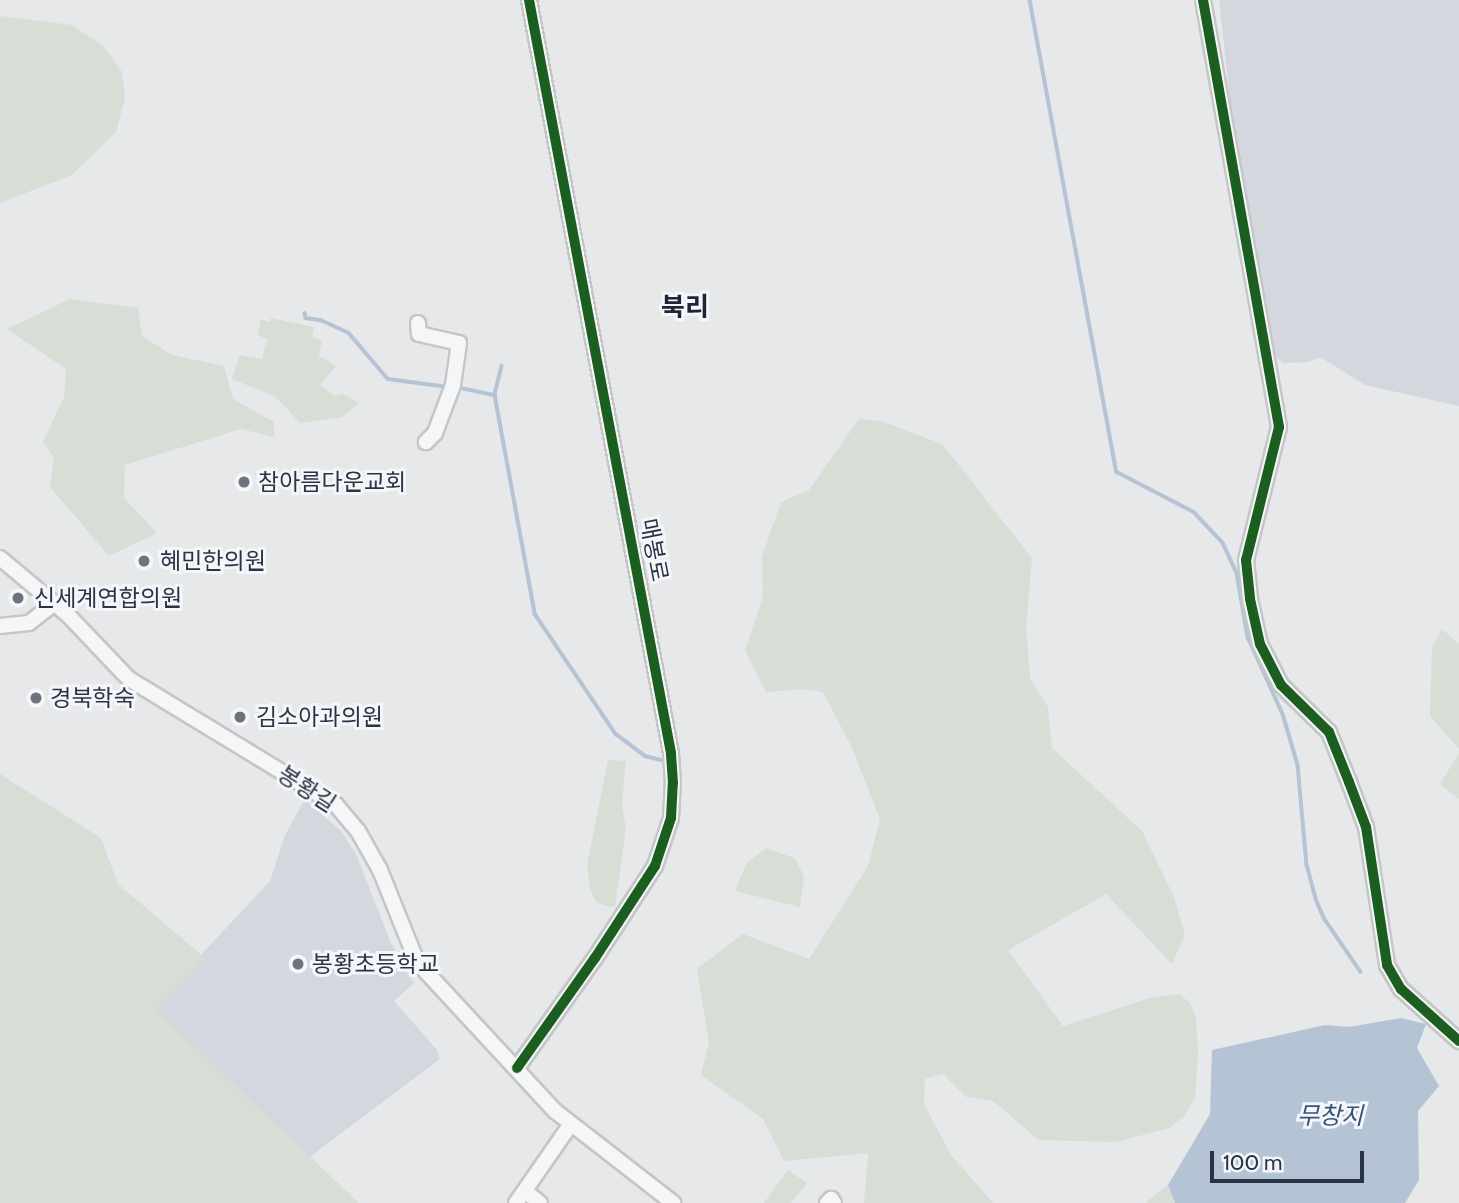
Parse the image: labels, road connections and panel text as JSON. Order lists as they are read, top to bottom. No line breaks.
{"streets":{"street":["매봉로","봉황길"]},"crossings":[["매봉로","봉황길"]],"districts":["북리"],"water":["무창지"],"places":["참아름다운교회","혜민한의원","신세계연합의원","경북학숙","김소아과의원","봉황초등학교"],"scale_bar":"100 m"}
